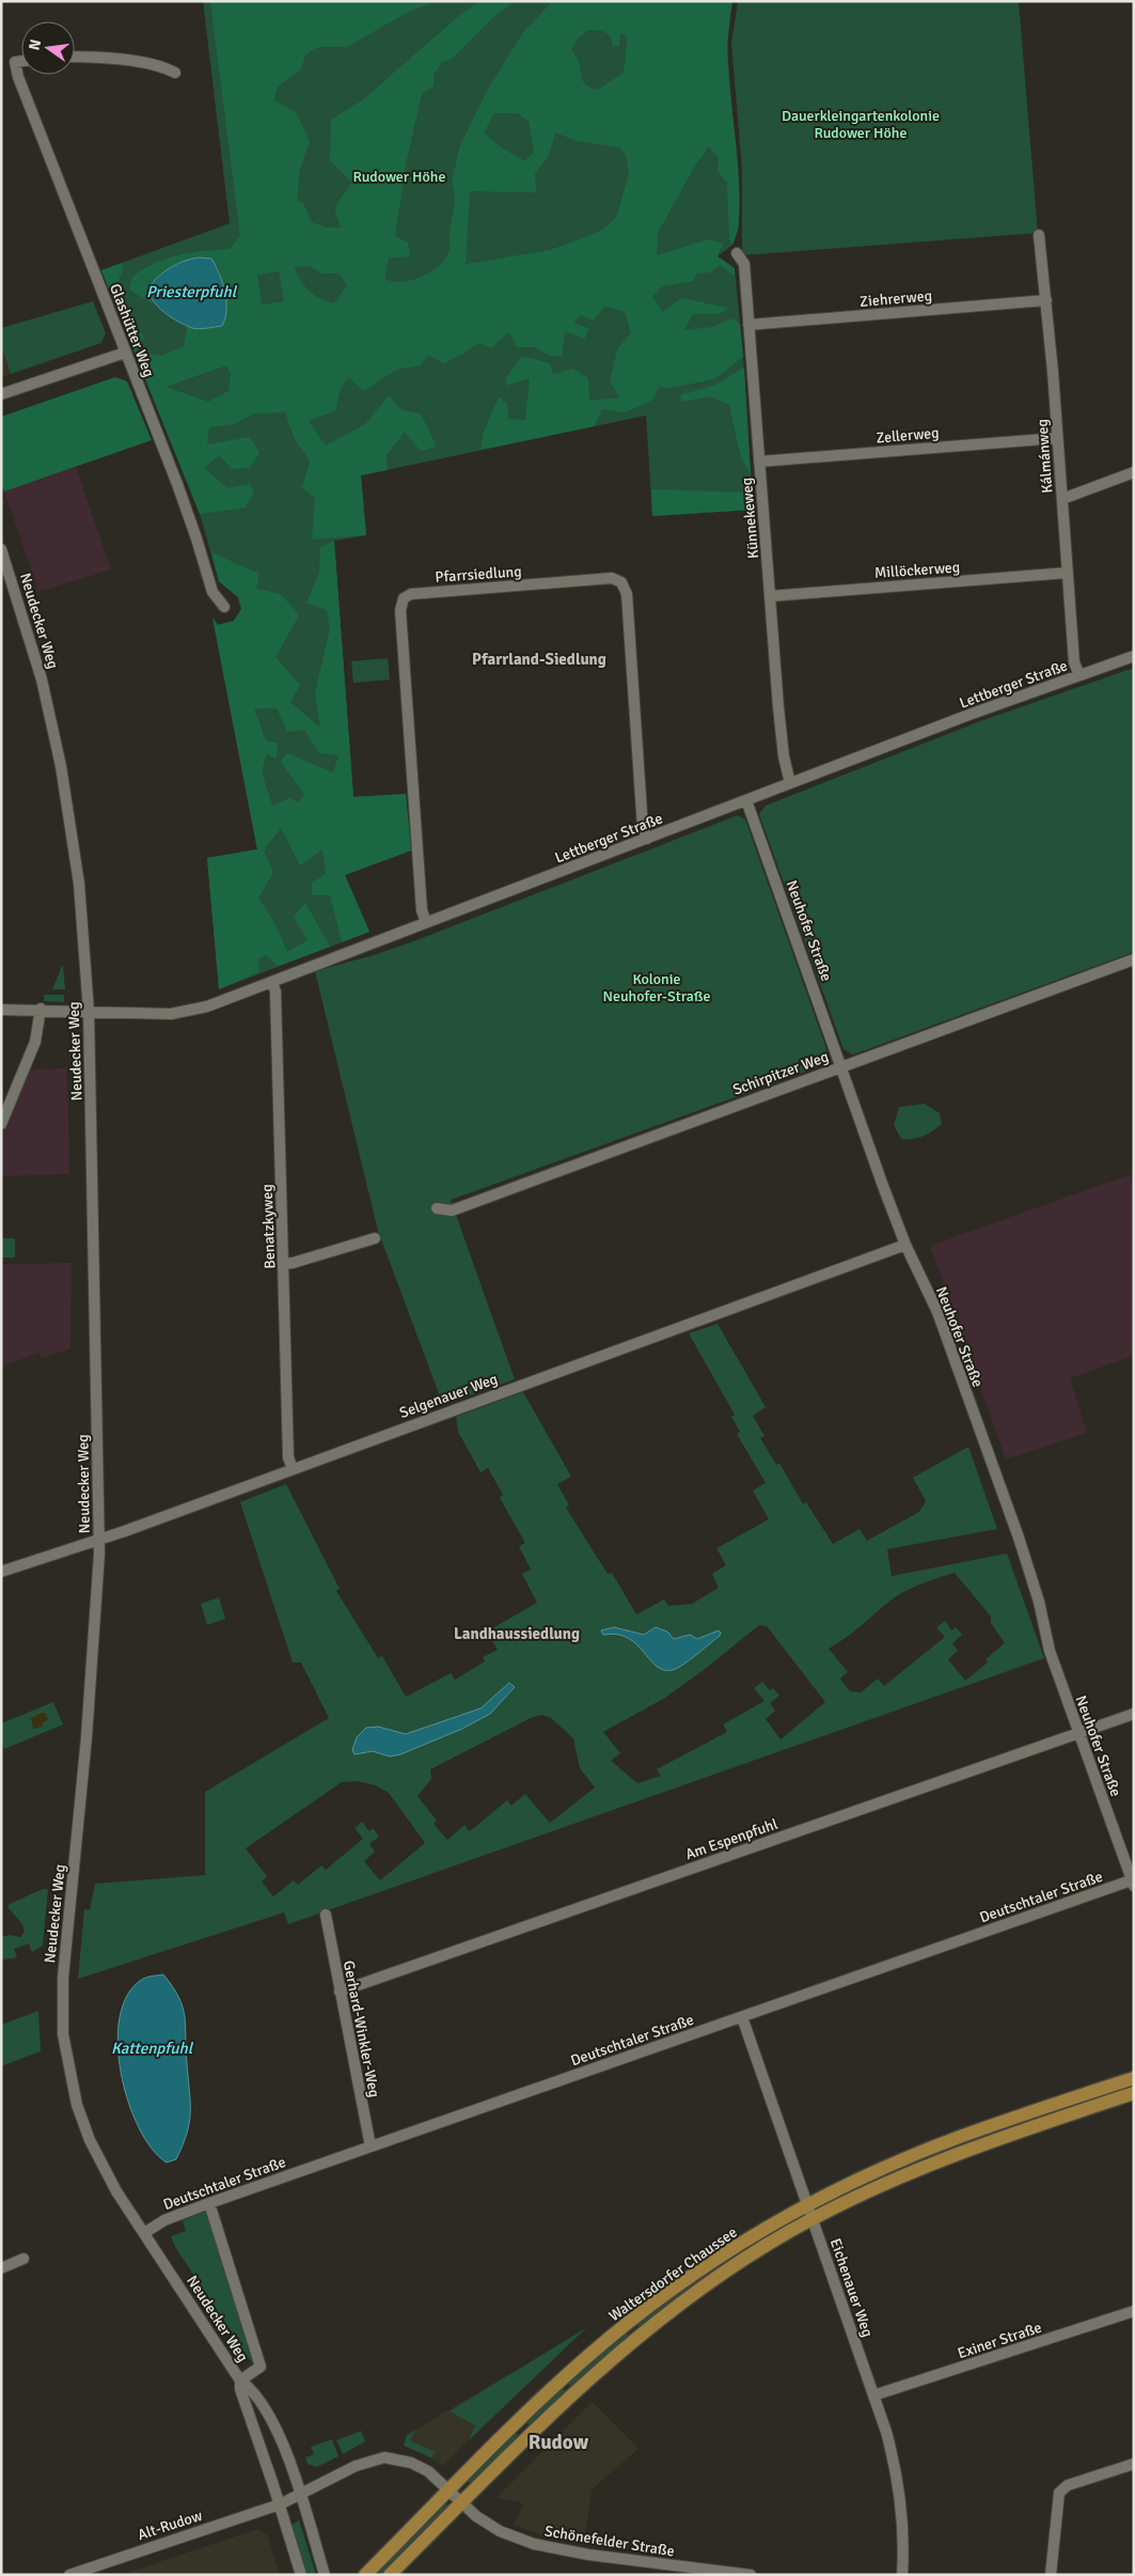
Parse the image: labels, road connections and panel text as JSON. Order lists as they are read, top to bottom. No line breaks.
{"streets":{"main road":["Waltersdorfer Chaussee"],"street":["Ziehrerweg","Glashütter Weg","Zellerweg","Kálmánweg","Künnekeweg","Millöckerweg","Pfarrsiedlung","Neudecker Weg","Lettberger Straße","Neuhofer Straße","Schirpitzer Weg","Benatzkyweg","Selgenauer Weg","Am Espenpfuhl","Deutschtaler Straße","Gerhard-Winkler-Weg","Eichenauer Weg","Exiner Straße","Alt-Rudow","Schönefelder Straße"]},"crossings":[["Ziehrerweg","Kálmánweg"],["Ziehrerweg","Künnekeweg"],["Zellerweg","Kálmánweg"],["Zellerweg","Künnekeweg"],["Kálmánweg","Millöckerweg"],["Kálmánweg","Lettberger Straße"],["Künnekeweg","Millöckerweg"],["Künnekeweg","Lettberger Straße"],["Pfarrsiedlung","Lettberger Straße"],["Neudecker Weg","Lettberger Straße"],["Neudecker Weg","Selgenauer Weg"],["Neudecker Weg","Deutschtaler Straße"],["Neudecker Weg","Alt-Rudow"],["Lettberger Straße","Neuhofer Straße"],["Lettberger Straße","Benatzkyweg"],["Neuhofer Straße","Schirpitzer Weg"],["Neuhofer Straße","Selgenauer Weg"],["Neuhofer Straße","Am Espenpfuhl"],["Neuhofer Straße","Deutschtaler Straße"],["Benatzkyweg","Selgenauer Weg"],["Am Espenpfuhl","Gerhard-Winkler-Weg"],["Deutschtaler Straße","Gerhard-Winkler-Weg"],["Deutschtaler Straße","Eichenauer Weg"],["Waltersdorfer Chaussee","Eichenauer Weg"],["Waltersdorfer Chaussee","Schönefelder Straße"],["Eichenauer Weg","Exiner Straße"]],"districts":["Pfarrland-Siedlung","Landhaussiedlung","Rudow"],"water":["Priesterpfuhl","Kattenpfuhl"],"parks":["Dauerkleingartenkolonie Rudower Höhe","Rudower Höhe","Kolonie Neuhofer-Straße"],"north":"left"}
